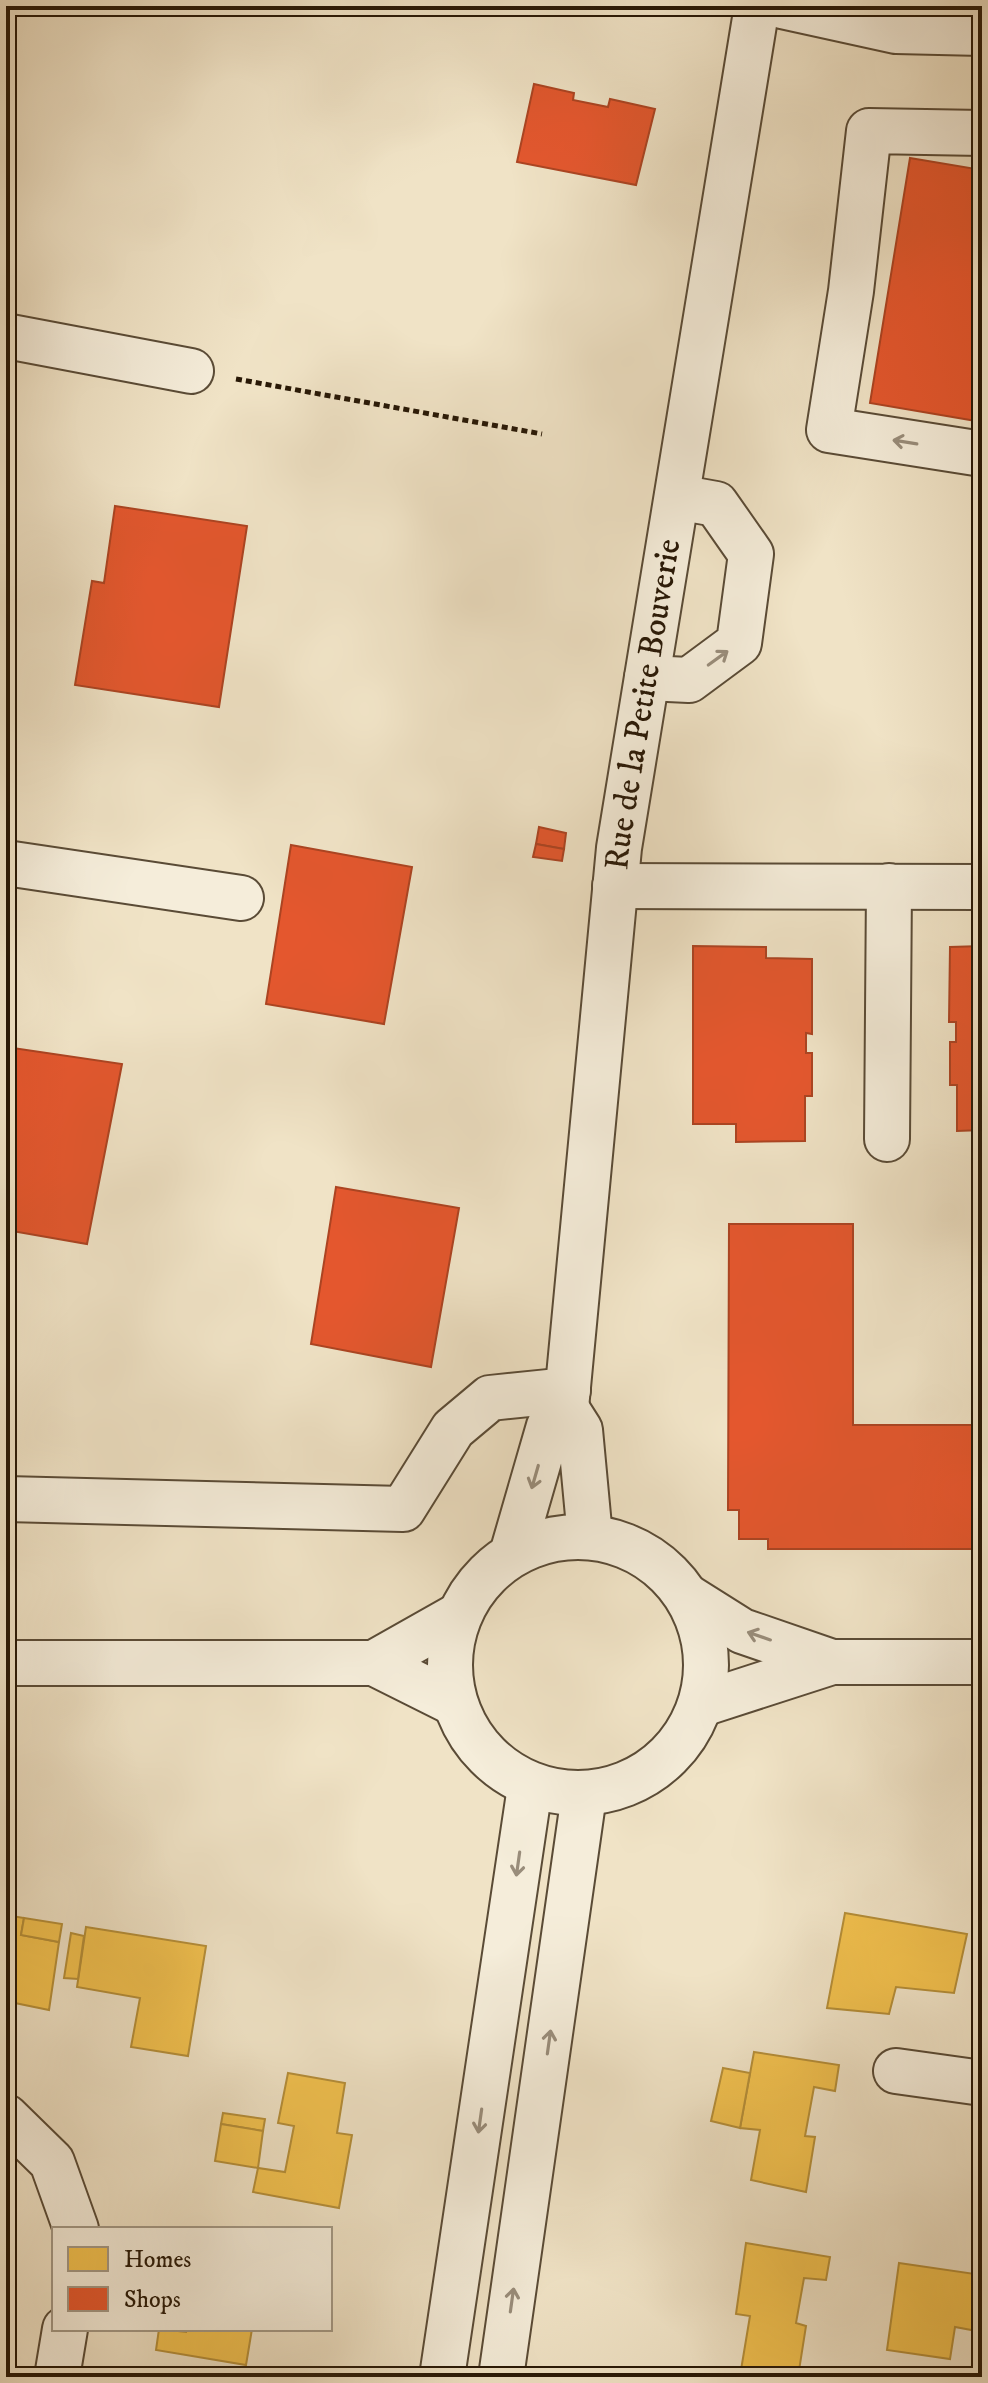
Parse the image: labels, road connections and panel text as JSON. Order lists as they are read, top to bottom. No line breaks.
{"streets":{"street":["Rue de la Petite Bouverie"]},"legend":["Homes","Shops"]}
